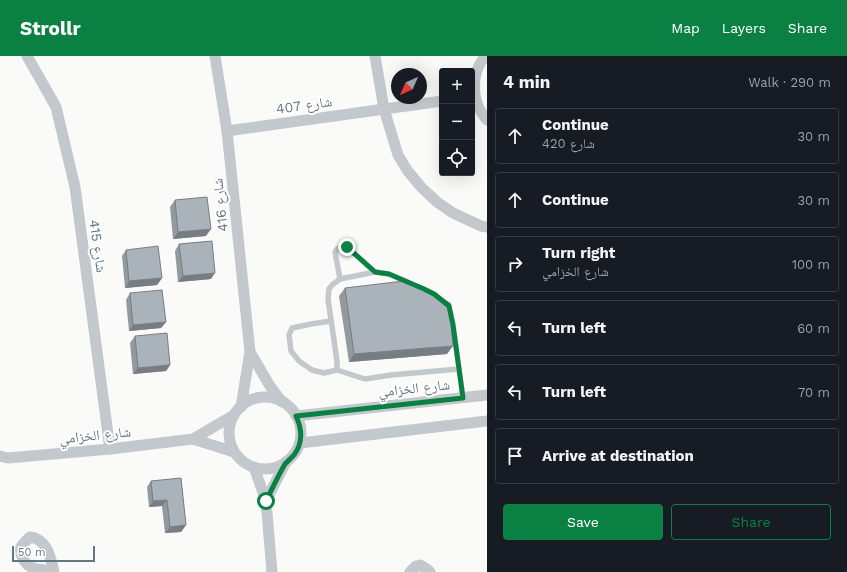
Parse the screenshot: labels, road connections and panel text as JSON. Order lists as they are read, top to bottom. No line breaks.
{"streets":{"street":["شارع 407","شارع 416","شارع 415","شارع الخزامي"]},"crossings":[["شارع 407","شارع 416"],["شارع 416","شارع الخزامي"],["شارع 415","شارع الخزامي"]],"scale_bar":"50 m","north":"bottom left","page":{"header":"Strollr","nav":["Map","Layers","Share"],"heading":["4 min","Walk · 290 m"],"map_buttons":["+","−"],"list":[["Continue","شارع 420","30 m"],["Continue","30 m"],["Turn right","شارع الخزامي","100 m"],["Turn left","60 m"],["Turn left","70 m"],"Arrive at destination"],"buttons":["Save","Share"],"scale":"50 m"}}
